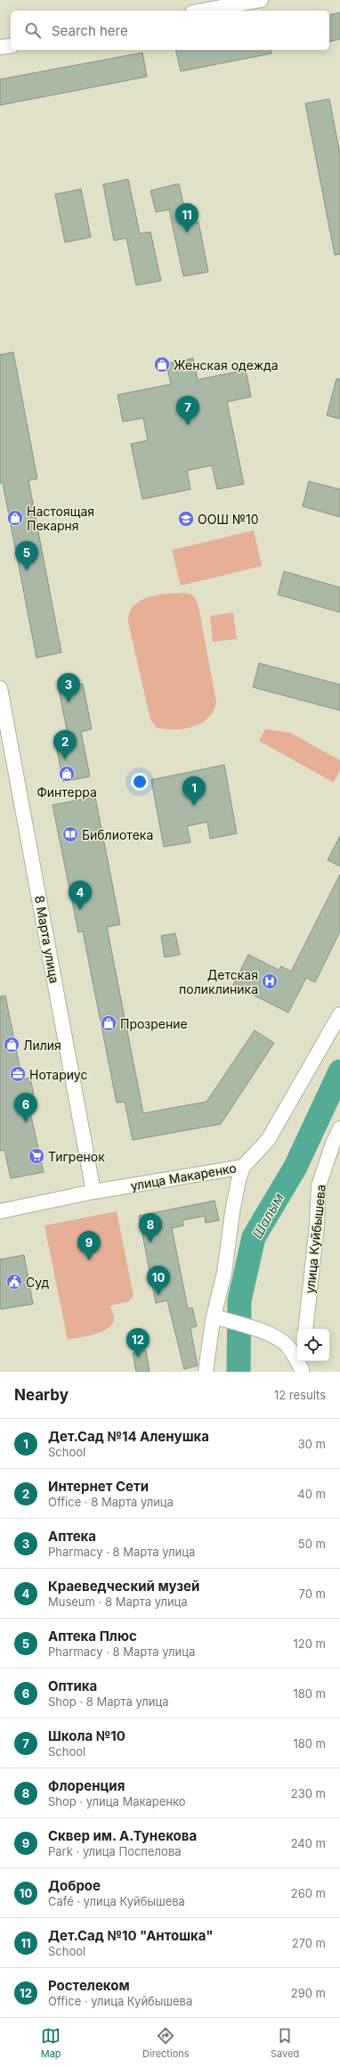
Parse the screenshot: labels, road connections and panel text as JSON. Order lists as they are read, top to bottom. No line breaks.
{"streets":{"street":["8 Марта улица","улица Макаренко","улица Куйбышева"]},"crossings":[["8 Марта улица","улица Макаренко"]],"water":["Шалым"],"places":{"shop":["Женская одежда","Настоящая Пекарня","Финтерра","Прозрение","Лилия"],"school or university":["ООШ №10"],"library":["Библиотека"],"hospital":["Детская поликлиника"],"office":["Нотариус"],"supermarket":["Тигренок"],"public building":["Суд"]},"page":{"search":"Search here","pins":["11","7","5","3","2","1","4","6","8","9","10","12"],"heading":["Nearby","12 results"],"list":[{"mark":"1","name":"Дет.Сад №14 Аленушка","note":"School","value":"30 m"},{"mark":"2","name":"Интернет Сети","note":"Office · 8 Марта улица","value":"40 m"},{"mark":"3","name":"Аптека","note":"Pharmacy · 8 Марта улица","value":"50 m"},{"mark":"4","name":"Краеведческий музей","note":"Museum · 8 Марта улица","value":"70 m"},{"mark":"5","name":"Аптека Плюс","note":"Pharmacy · 8 Марта улица","value":"120 m"},{"mark":"6","name":"Оптика","note":"Shop · 8 Марта улица","value":"180 m"},{"mark":"7","name":"Школа №10","note":"School","value":"180 m"},{"mark":"8","name":"Флоренция","note":"Shop · улица Макаренко","value":"230 m"},{"mark":"9","name":"Сквер им. А.Тунекова","note":"Park · улица Поспелова","value":"240 m"},{"mark":"10","name":"Доброе","note":"Café · улица Куйбышева","value":"260 m"},{"mark":"11","name":"Дет.Сад №10 \"Антошка\"","note":"School","value":"270 m"},{"mark":"12","name":"Ростелеком","note":"Office · улица Куйбышева","value":"290 m"}],"nav":["Map","Directions","Saved"]}}
